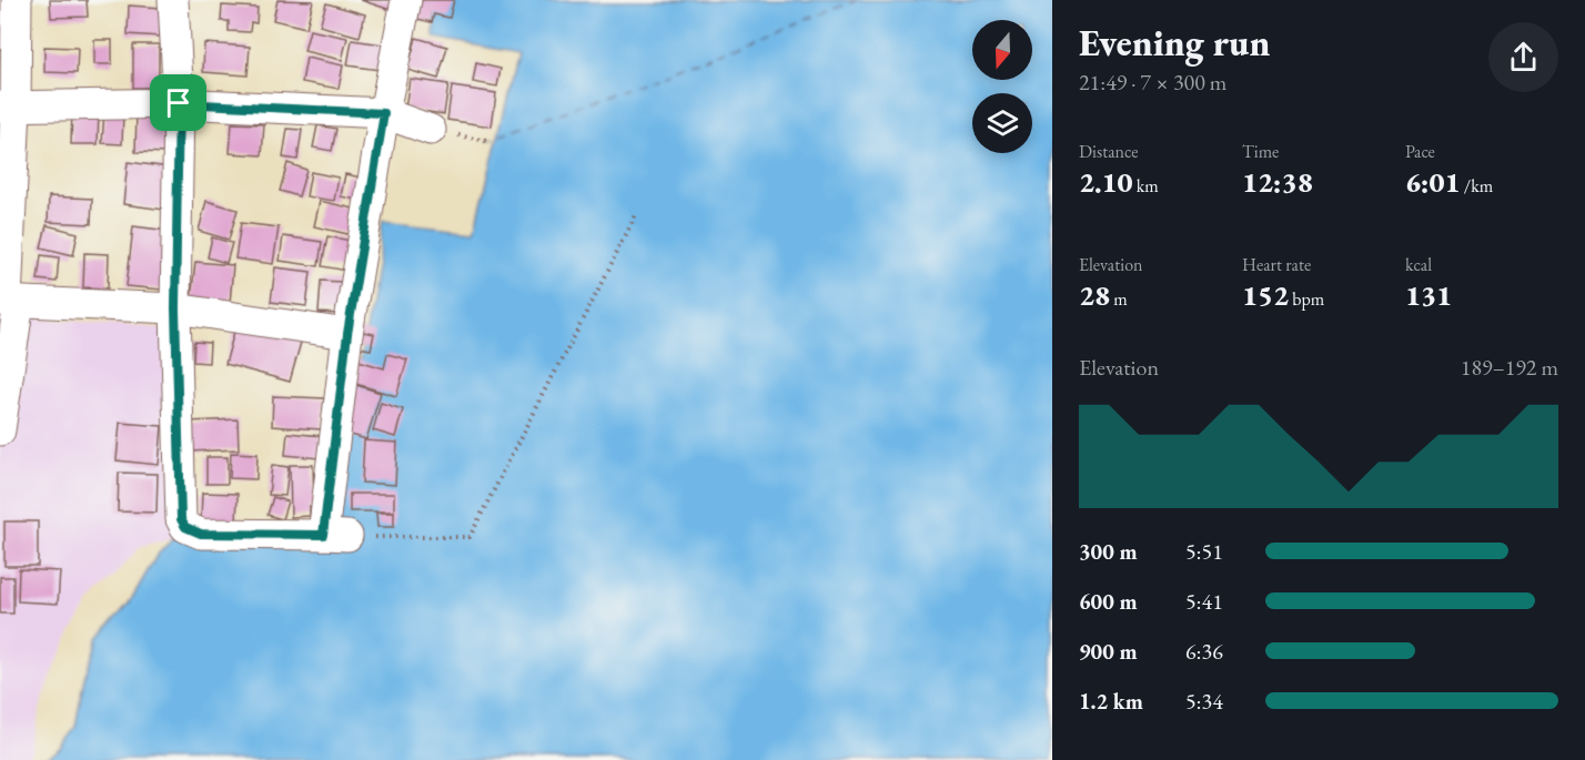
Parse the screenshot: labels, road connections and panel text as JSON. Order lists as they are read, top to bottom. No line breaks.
{"north":"bottom","page":{"heading":["Evening run","21:49 · 7 × 300 m"],"stats":[["Distance","2.10 km"],["Time","12:38"],["Pace","6:01 /km"],["Elevation","28 m"],["Heart rate","152 bpm"],["kcal","131"]],"chart":["Elevation","189–192 m"],"list":[{"name":"300 m","note":"5:51"},{"name":"600 m","note":"5:41"},{"name":"900 m","note":"6:36"},{"name":"1.2 km","note":"5:34"}]}}
